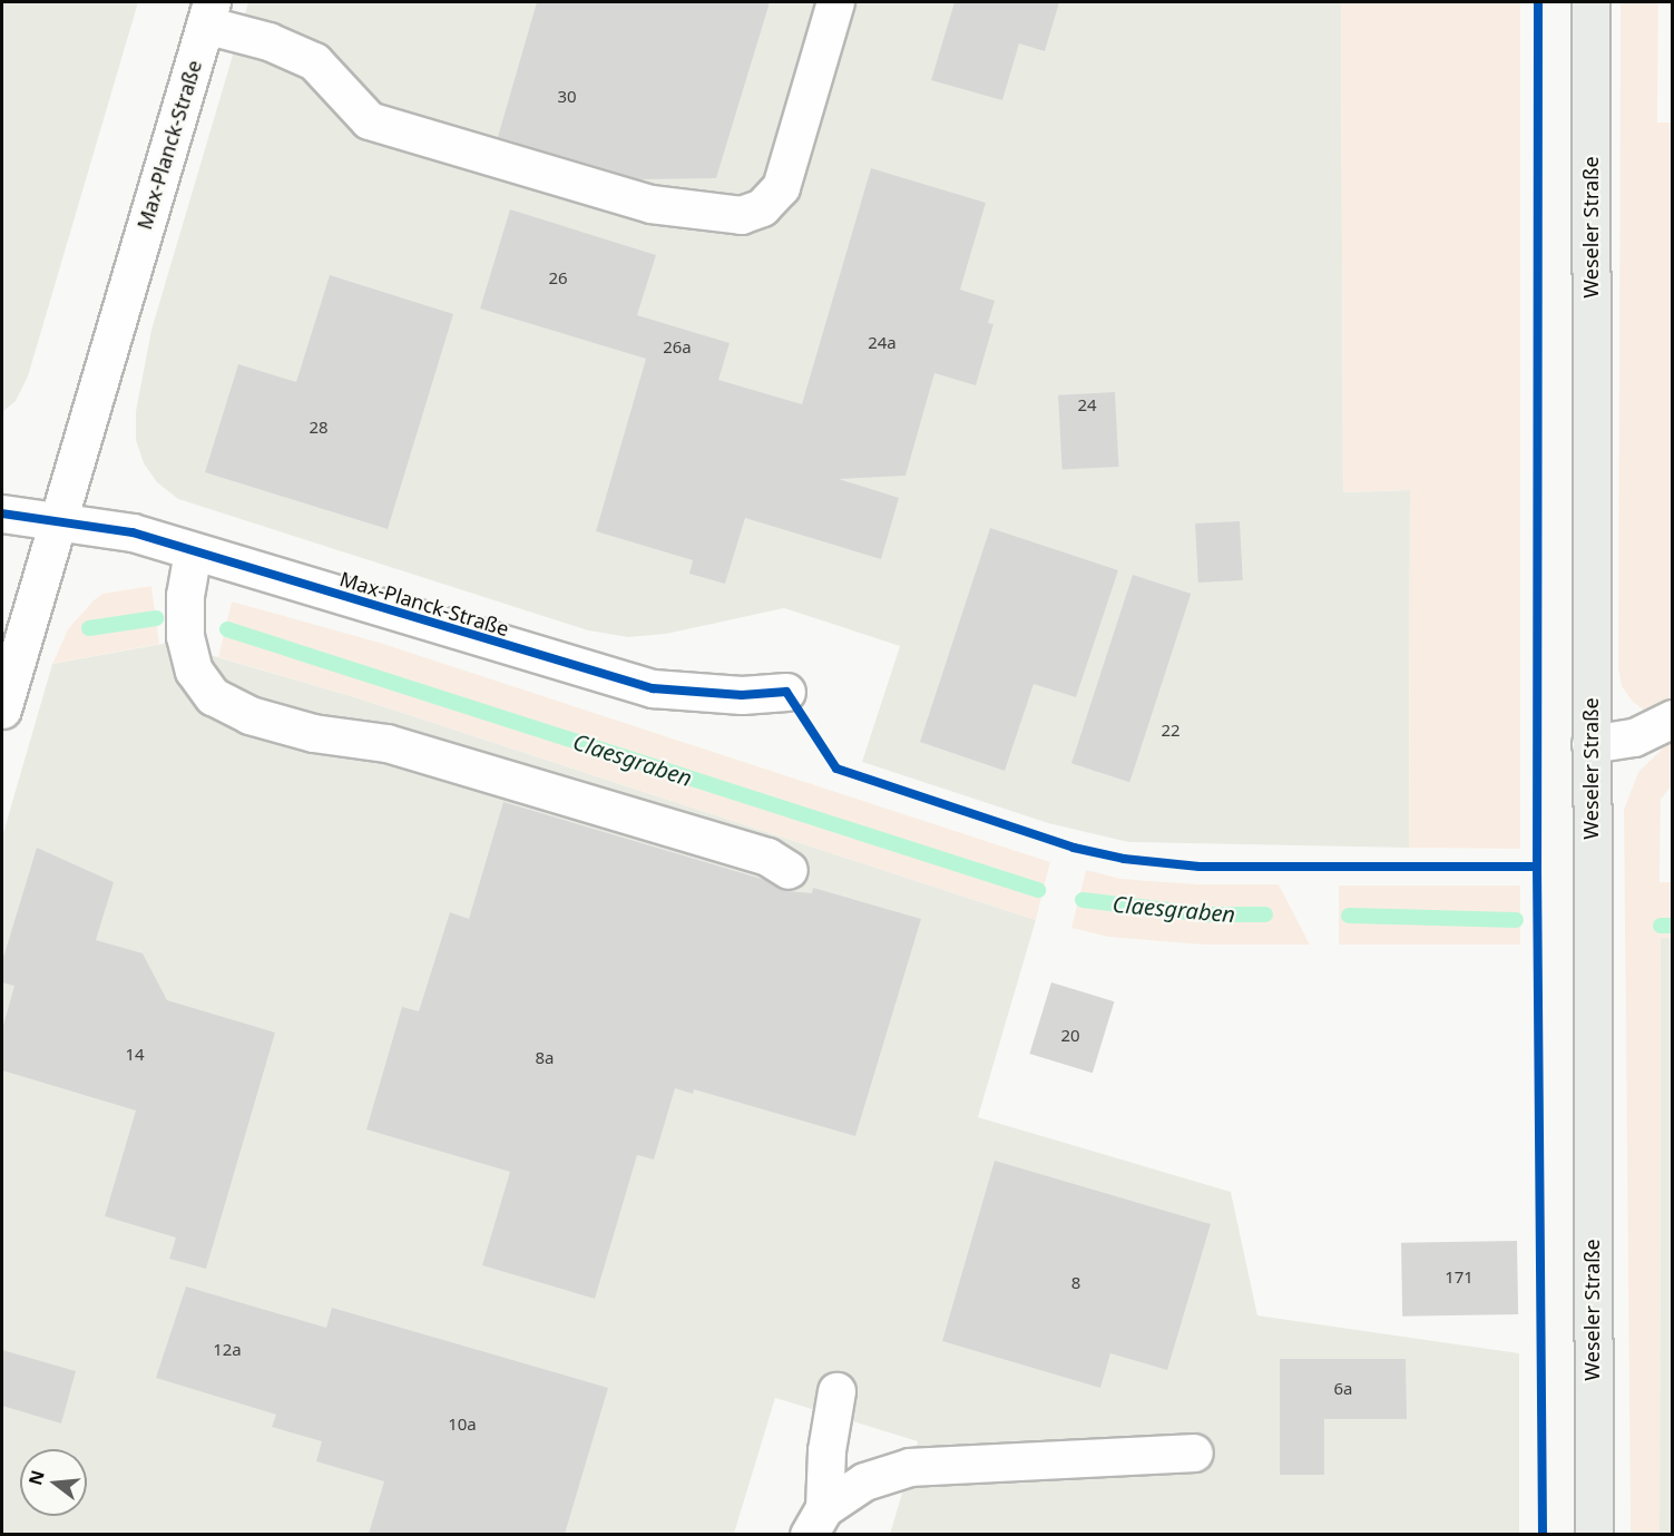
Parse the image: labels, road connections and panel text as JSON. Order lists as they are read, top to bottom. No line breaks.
{"streets":{"main road":["Weseler Straße"],"street":["Max-Planck-Straße"]},"water":["Claesgraben"],"house_numbers":["30","26","24a","26a","24","28","22","20","14","8a","171","8","12a","6a","10a"],"north":"left"}
